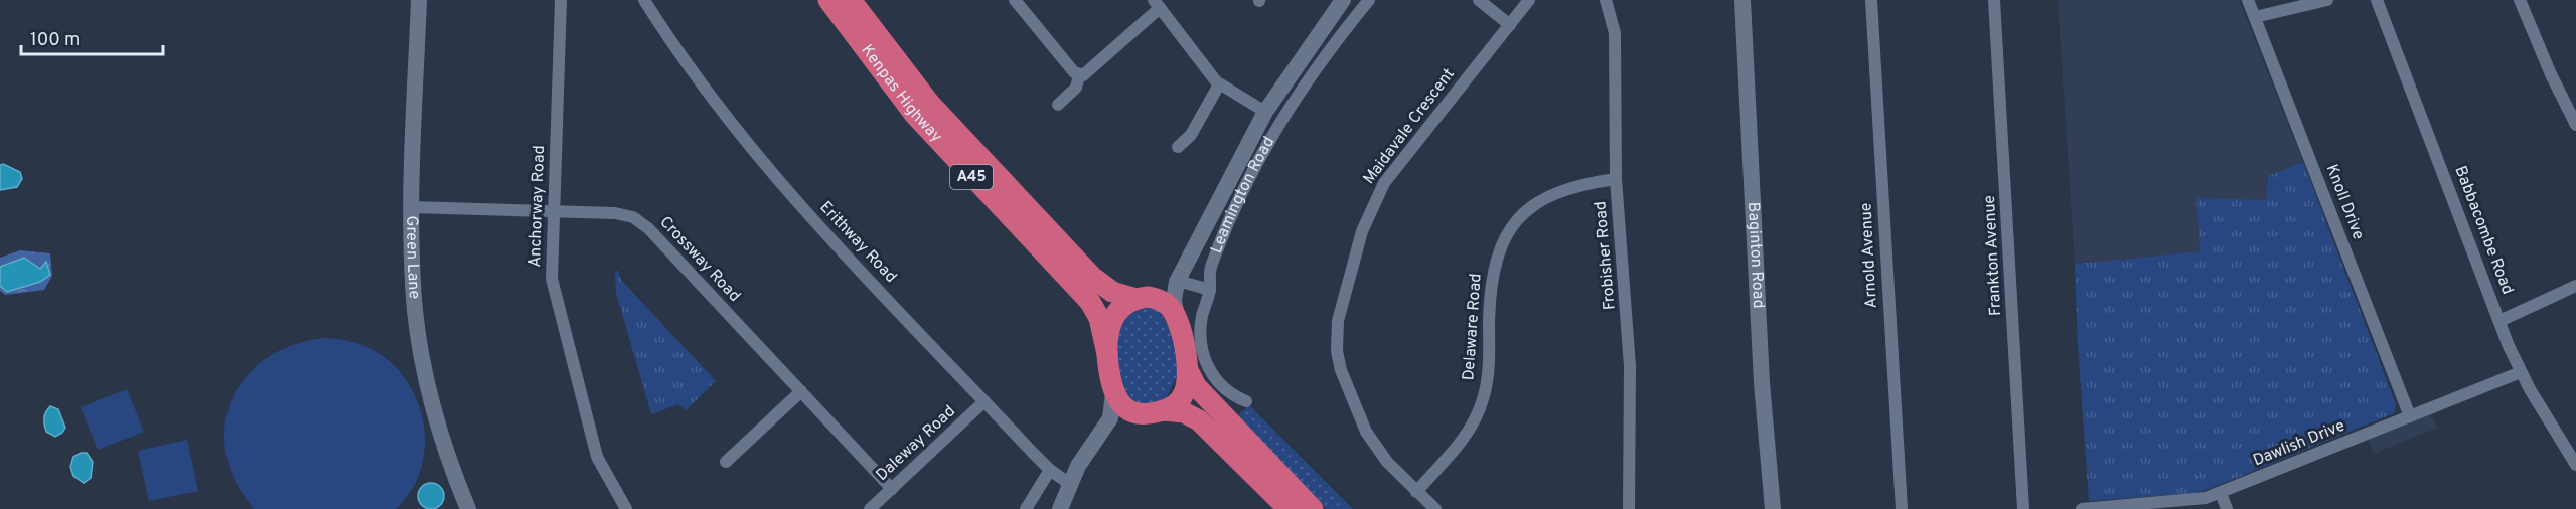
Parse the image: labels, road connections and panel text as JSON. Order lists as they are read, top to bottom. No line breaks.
{"streets":{"highway":["Kenpas Highway","A45"],"street":["Maidavale Crescent","Leamington Road","Knoll Drive","Anchorway Road","Babbacombe Road","Erithway Road","Baginton Road","Frobisher Road","Arnold Avenue","Frankton Avenue","Green Lane","Crossway Road","Delaware Road","Daleway Road","Dawlish Drive"]},"crossings":[["Kenpas Highway","Leamington Road"],["Maidavale Crescent","Delaware Road"],["Knoll Drive","Dawlish Drive"],["Anchorway Road","Crossway Road"],["Babbacombe Road","Dawlish Drive"],["Erithway Road","Daleway Road"],["Frobisher Road","Delaware Road"],["Green Lane","Crossway Road"],["Crossway Road","Daleway Road"]],"scale_bar":"100 m"}
